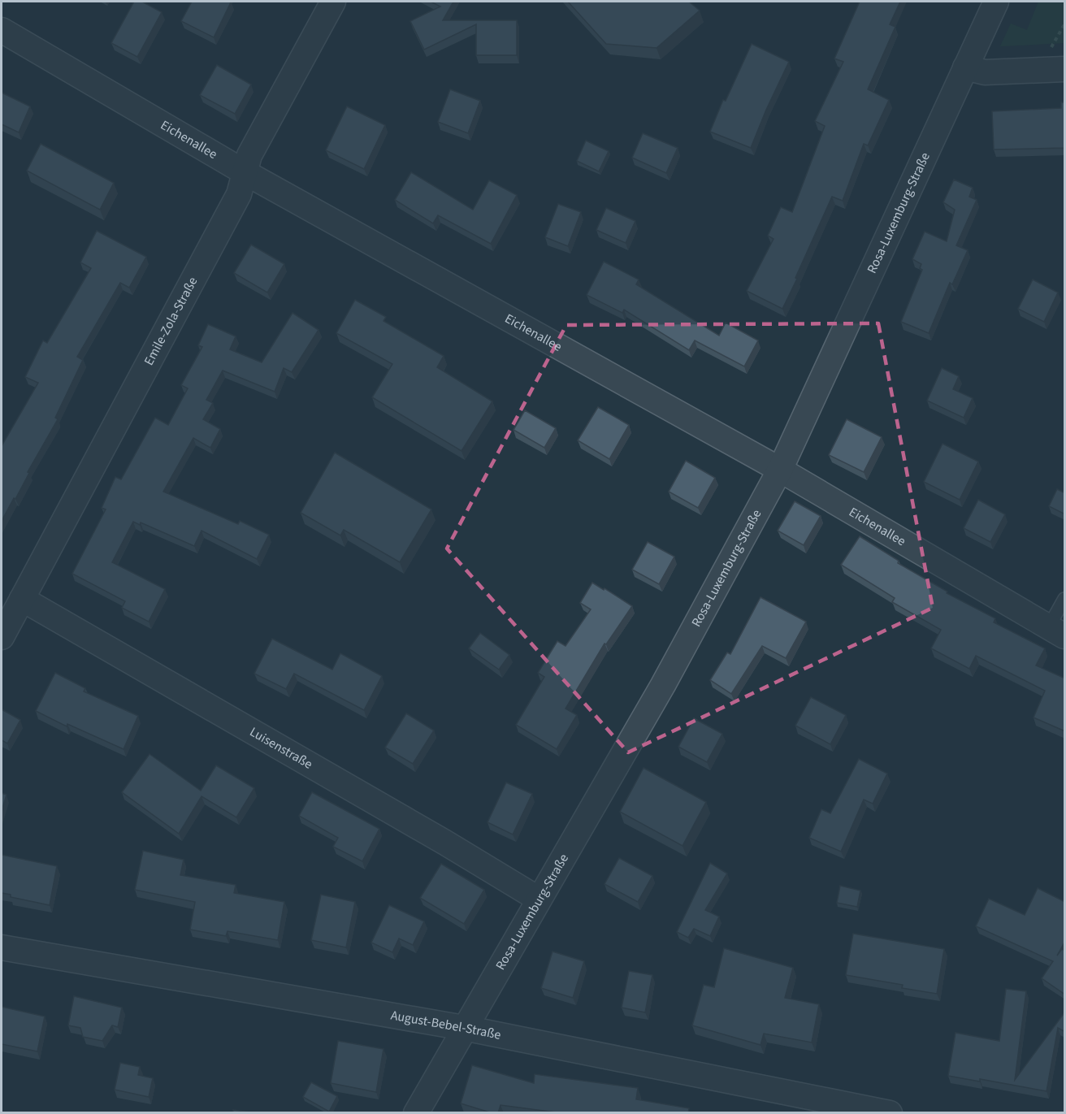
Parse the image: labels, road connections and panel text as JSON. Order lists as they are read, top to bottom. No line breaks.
{"streets":{"street":["Eichenallee","Rosa-Luxemburg-Straße","Emile-Zola-Straße","Luisenstraße","August-Bebel-Straße"]},"crossings":[["Eichenallee","Rosa-Luxemburg-Straße"],["Eichenallee","Emile-Zola-Straße"],["Rosa-Luxemburg-Straße","Luisenstraße"],["Rosa-Luxemburg-Straße","August-Bebel-Straße"],["Emile-Zola-Straße","Luisenstraße"]]}
